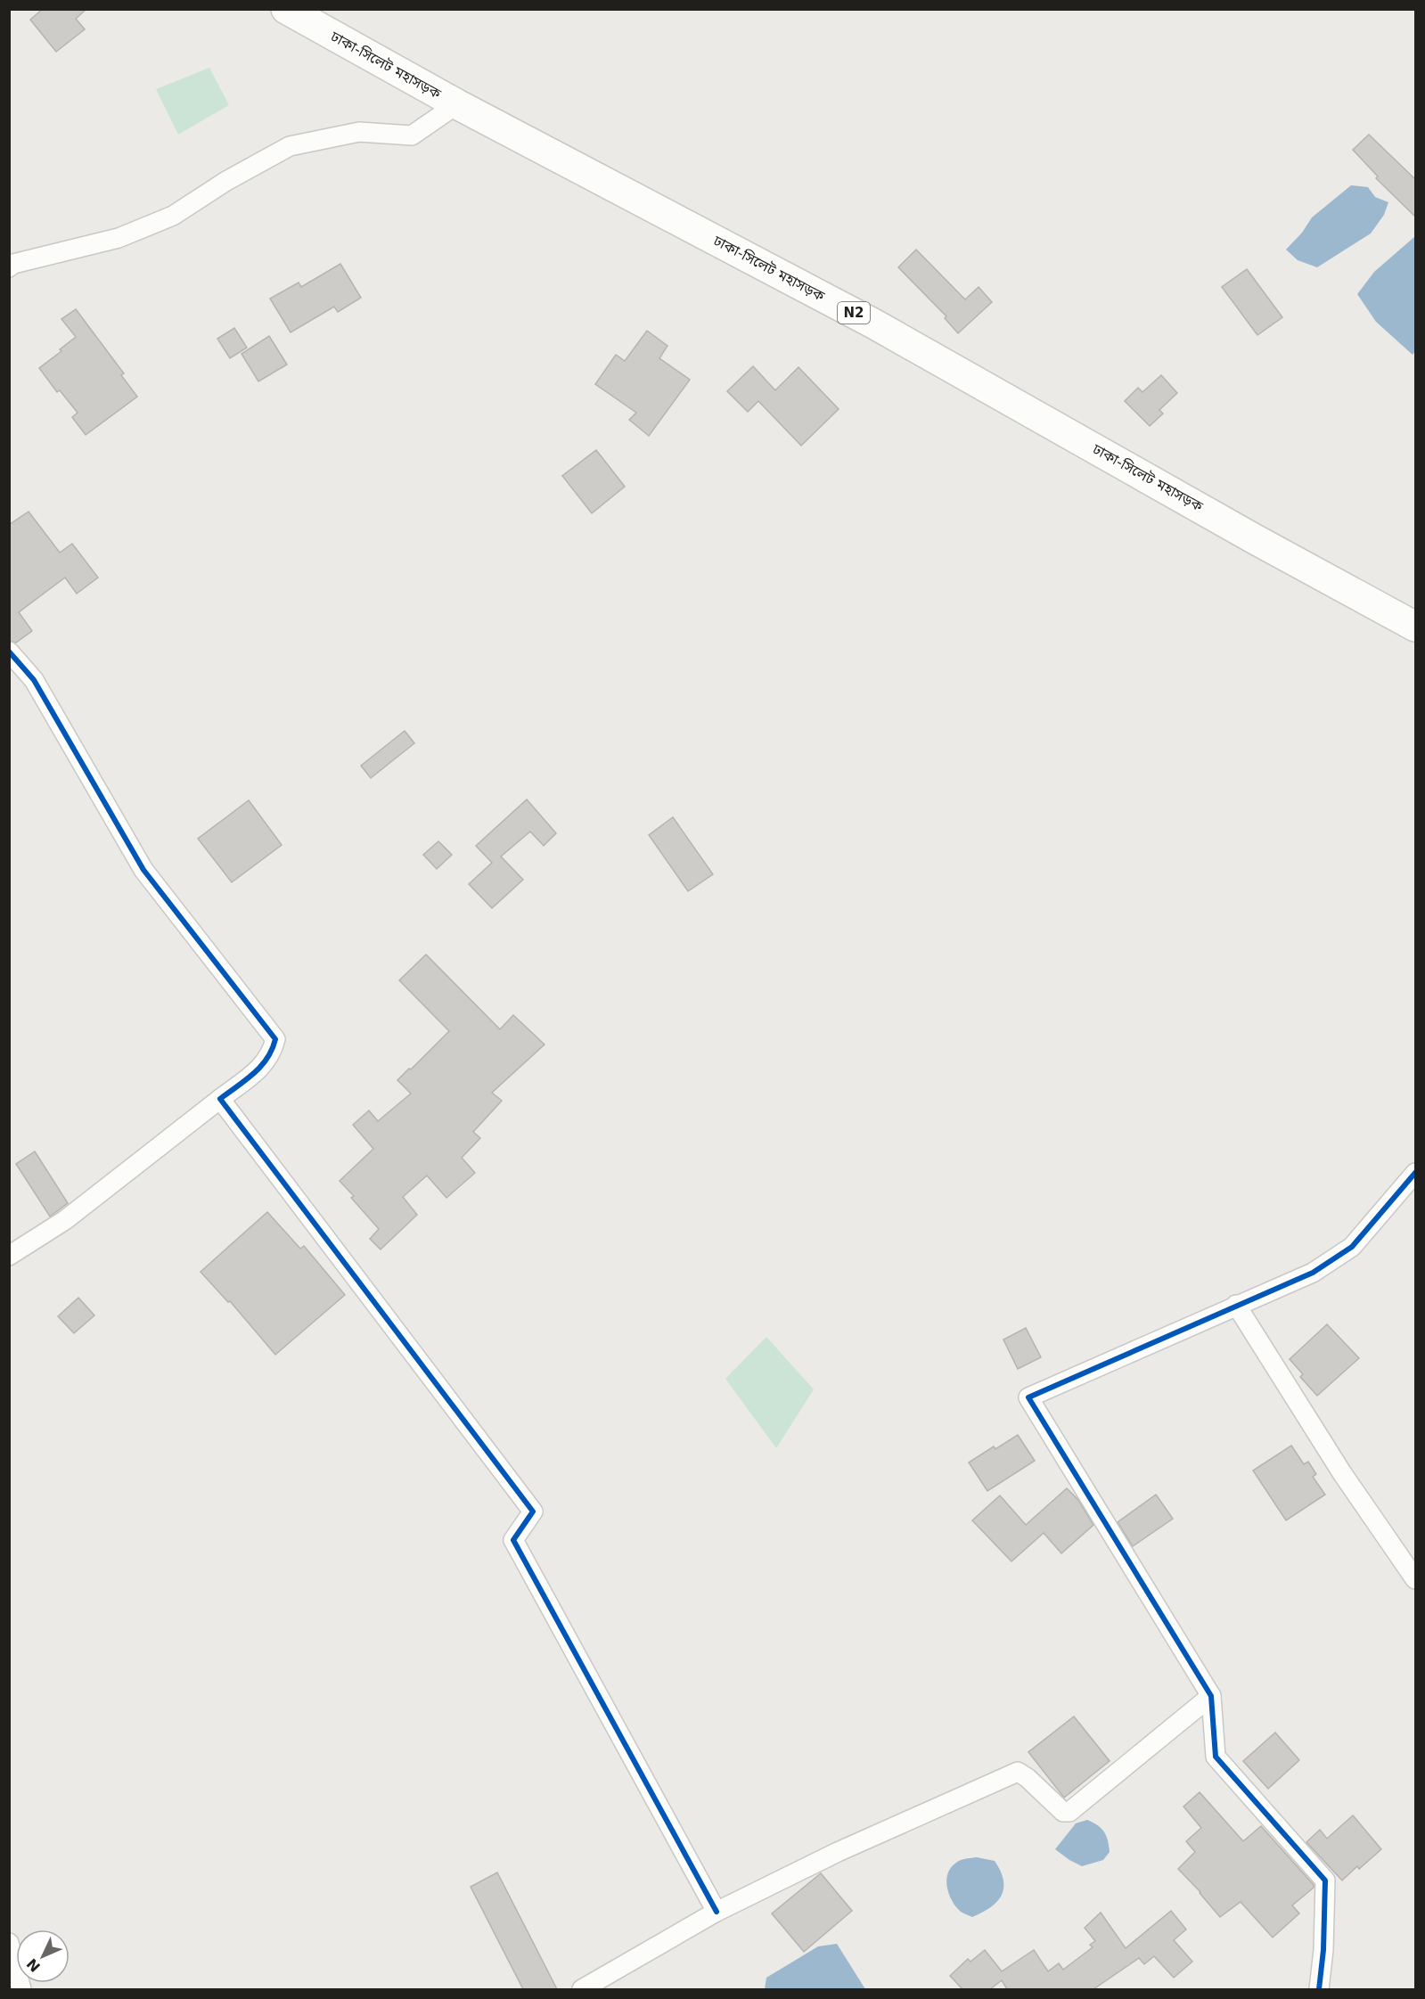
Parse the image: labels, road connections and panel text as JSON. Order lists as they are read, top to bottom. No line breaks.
{"streets":{"highway":["ঢাকা-সিলেট মহাসড়ক","N2"]},"north":"bottom left"}
